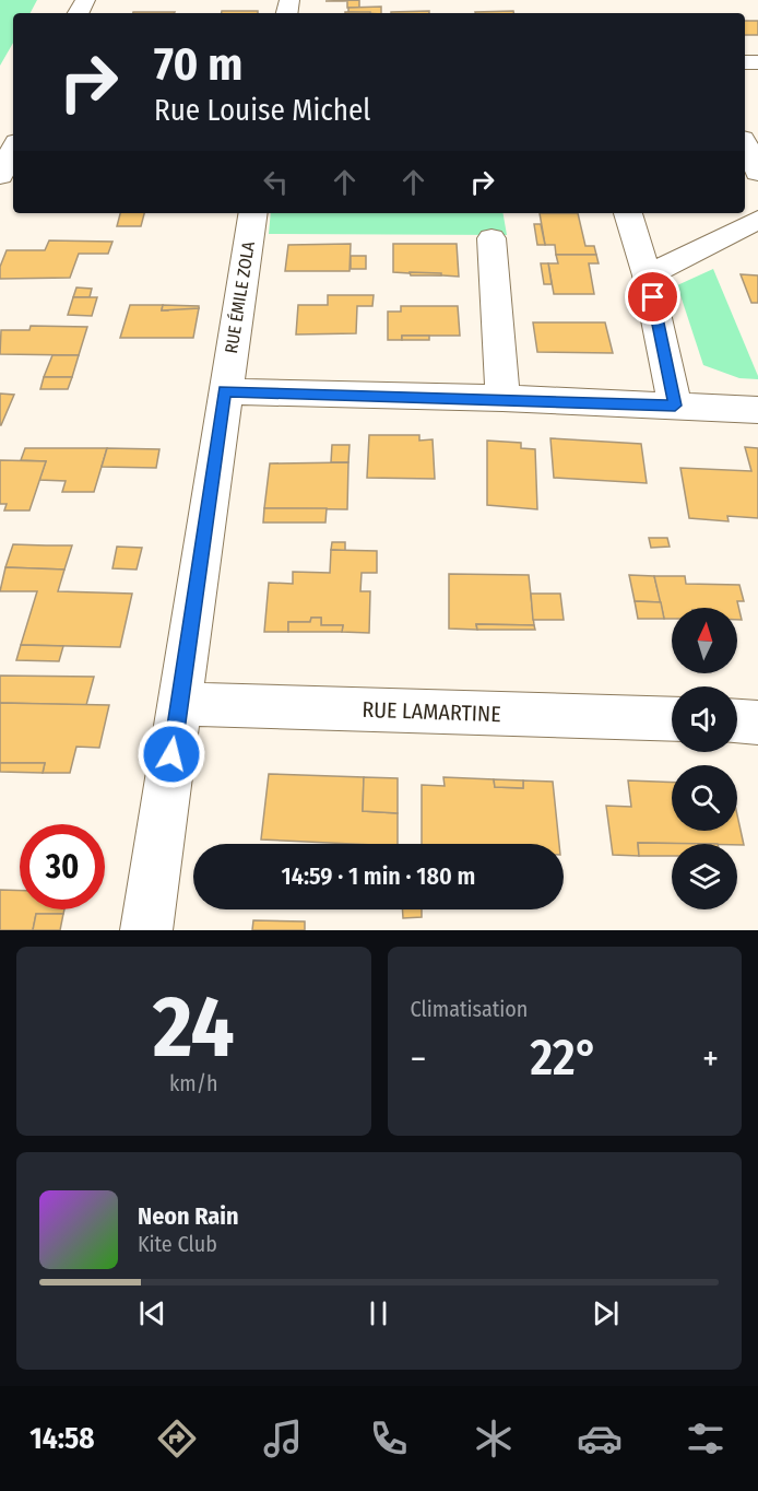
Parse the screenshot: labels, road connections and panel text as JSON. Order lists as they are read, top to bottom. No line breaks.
{"streets":{"street":["RUE ÉMILE ZOLA","RUE LAMARTINE"]},"crossings":[["RUE ÉMILE ZOLA","RUE LAMARTINE"]],"north":"top","page":{"turn":["70 m","Rue Louise Michel"],"limit":"30","trip":"14:59 · 1 min · 180 m","tile":[["24","km/h"],"Climatisation"],"heat":["−","22°","+"],"song":["Neon Rain","Kite Club"],"tabs":"14:58"}}
